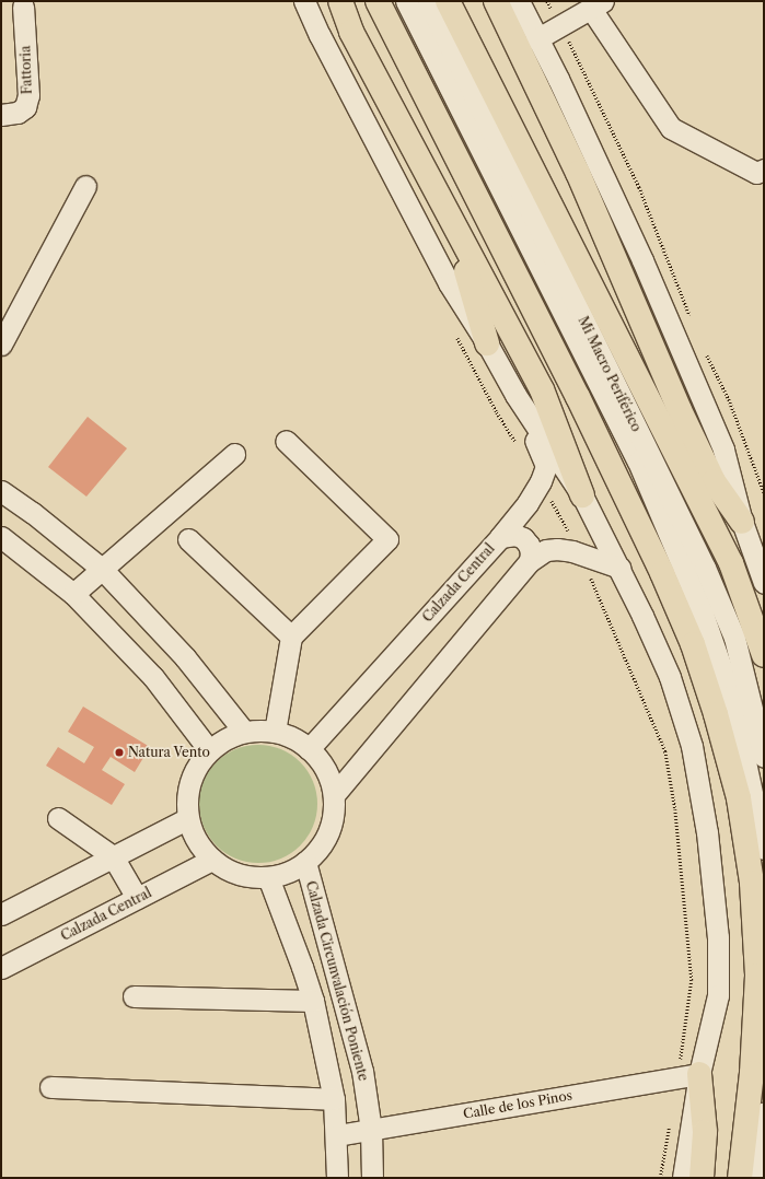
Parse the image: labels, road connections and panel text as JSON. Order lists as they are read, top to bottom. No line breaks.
{"streets":{"street":["Fattoria","Mi Macro Periférico","Calzada Central","Calzada Circunvalación Poniente","Calle de los Pinos"]},"crossings":[["Calzada Central","Calzada Circunvalación Poniente"],["Calzada Circunvalación Poniente","Calle de los Pinos"]],"places":["Natura Vento"]}
